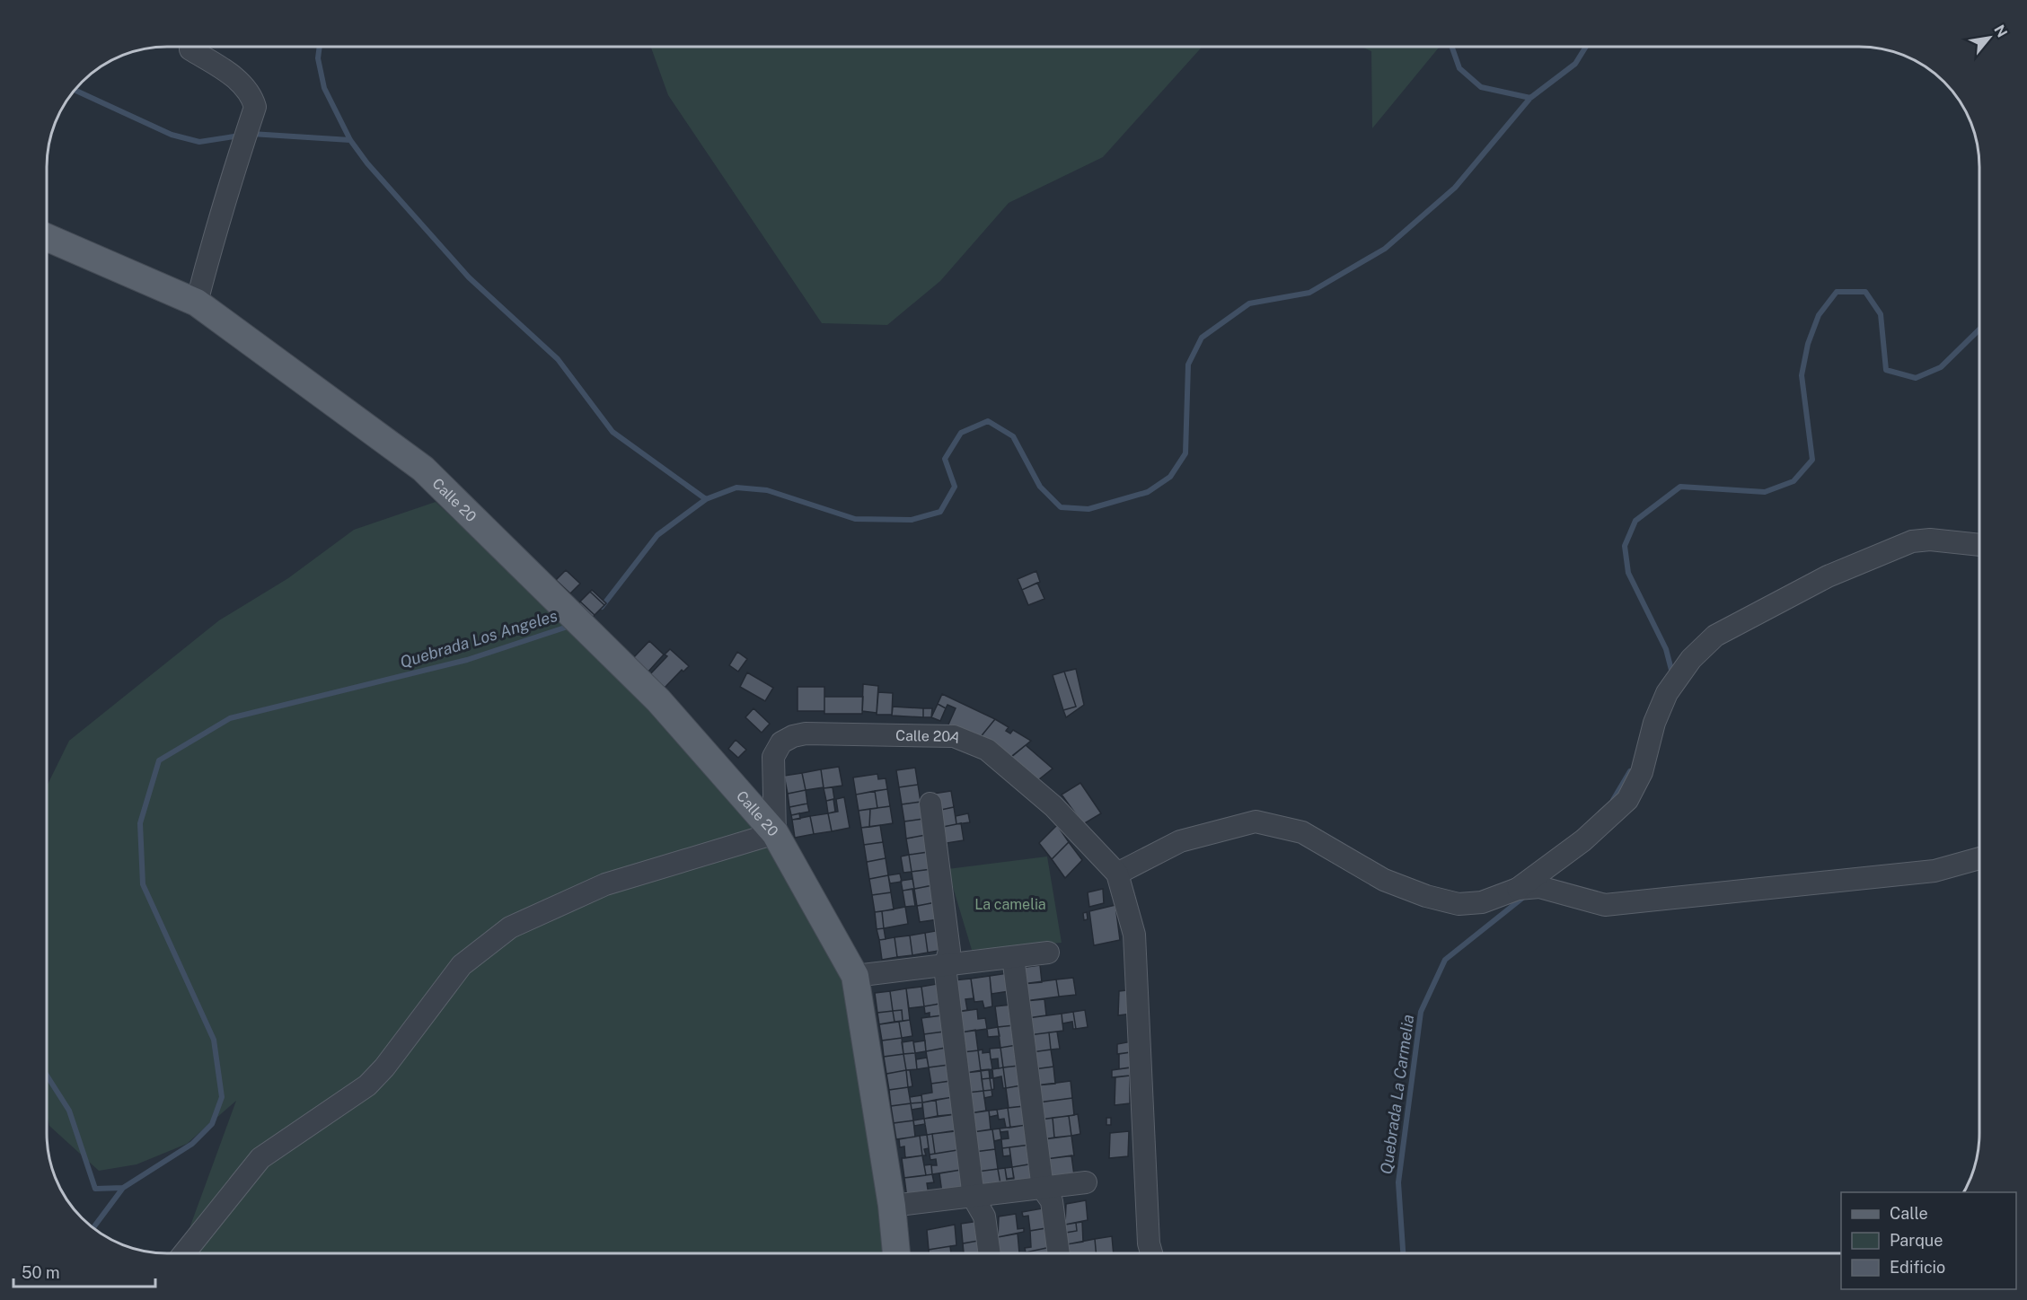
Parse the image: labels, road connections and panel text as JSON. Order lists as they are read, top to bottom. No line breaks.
{"streets":{"main road":["Calle 20"],"street":["Calle 20A"]},"crossings":[["Calle 20","Calle 20A"]],"water":["Quebrada Los Angeles","Quebrada La Carmelia"],"parks":["La camelia"],"legend":["Calle","Parque","Edificio"],"scale_bar":"50 m","north":"top right"}
